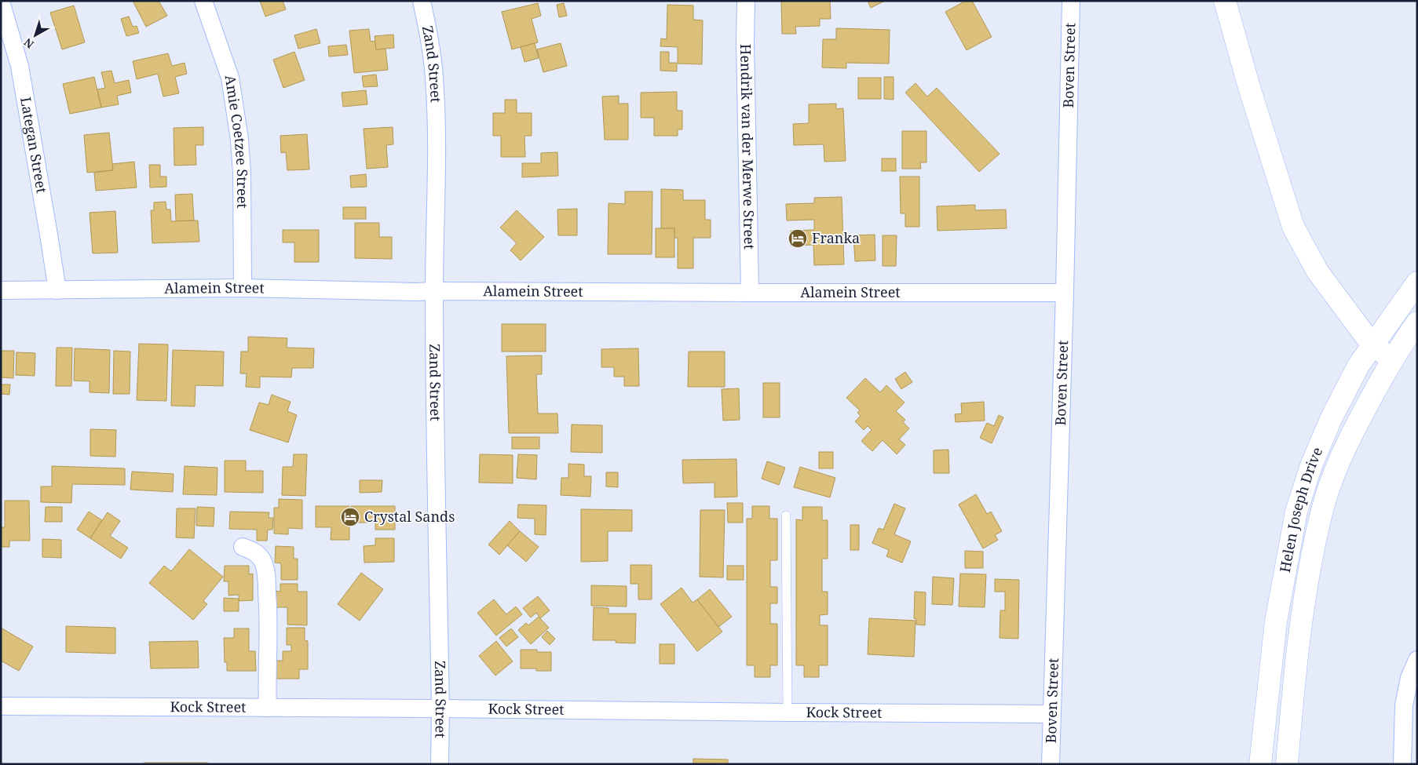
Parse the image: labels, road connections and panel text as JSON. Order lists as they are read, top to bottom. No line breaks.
{"streets":{"main road":["Helen Joseph Drive"],"street":["Zand Street","Boven Street","Amie Coetzee Street","Lategan Street","Hendrik van der Merwe Street","Alamein Street","Kock Street"]},"crossings":[["Zand Street","Alamein Street"],["Zand Street","Kock Street"],["Boven Street","Alamein Street"],["Boven Street","Kock Street"],["Amie Coetzee Street","Alamein Street"],["Lategan Street","Alamein Street"],["Hendrik van der Merwe Street","Alamein Street"]],"places":{"hotel":["Franka","Crystal Sands"]},"north":"bottom left"}
